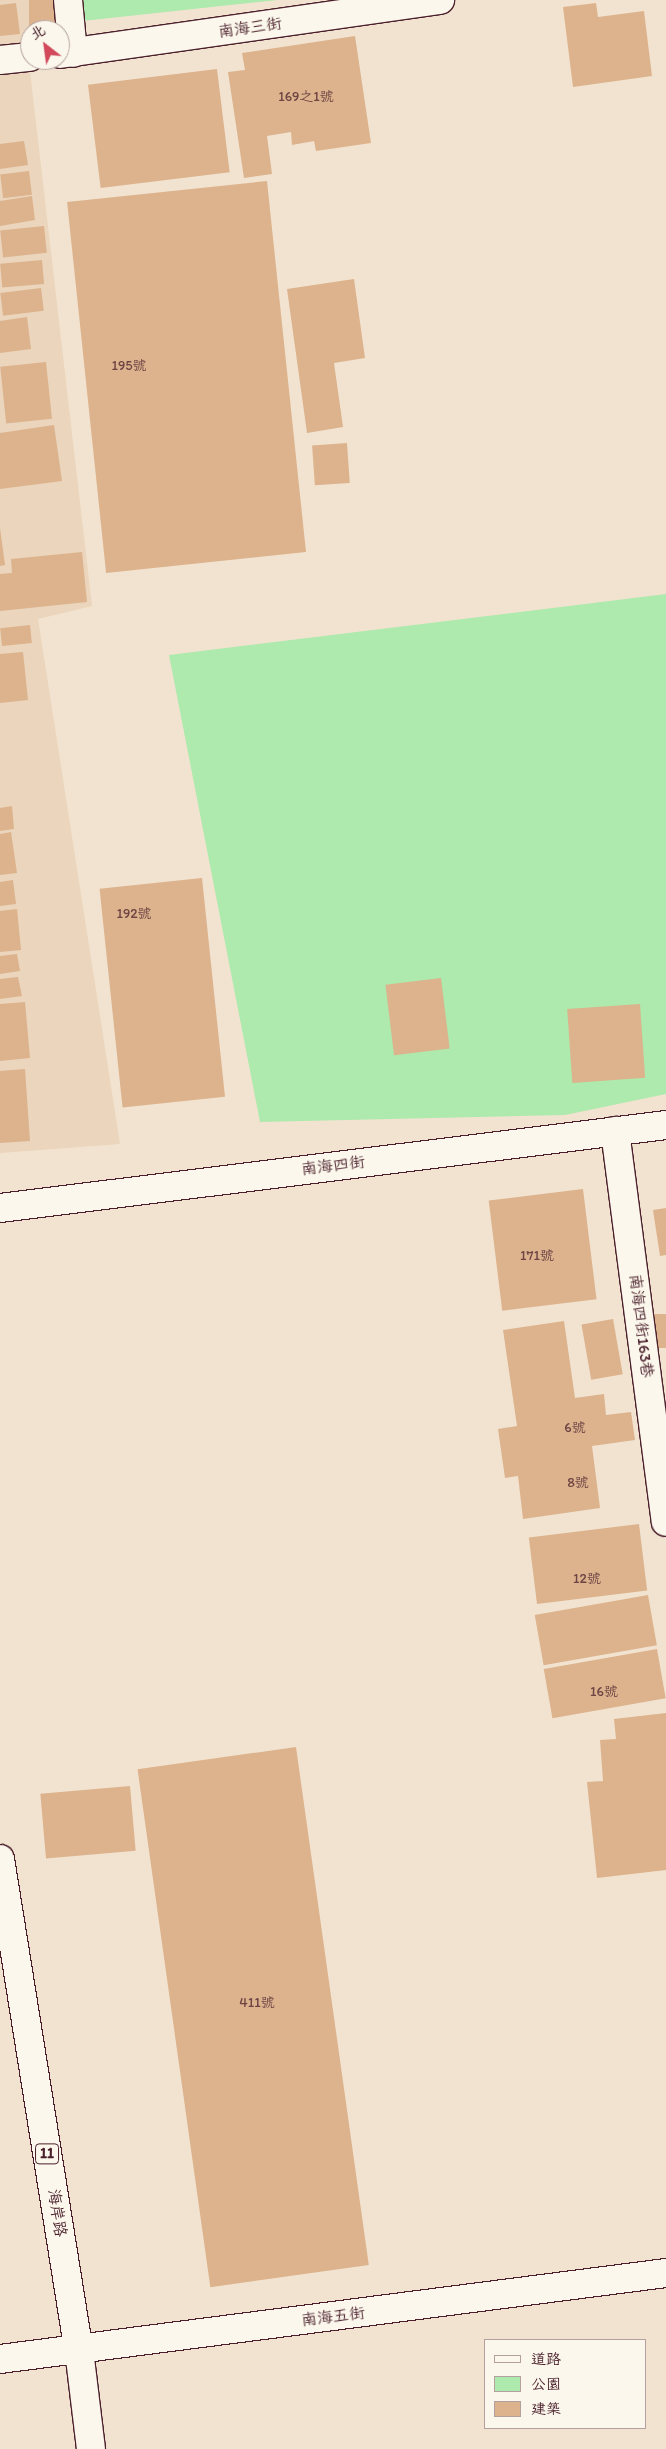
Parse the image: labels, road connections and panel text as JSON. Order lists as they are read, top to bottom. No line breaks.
{"streets":{"street":["南海三街","南海四街","南海四街163巷","11","海岸路","南海五街"]},"crossings":[["南海四街","南海四街163巷"],["海岸路","南海五街"]],"house_numbers":["169之1號","195號","192號","171號","6號","8號","12號","16號","411號"],"legend":["道路","公園","建築"],"north":"top left"}
